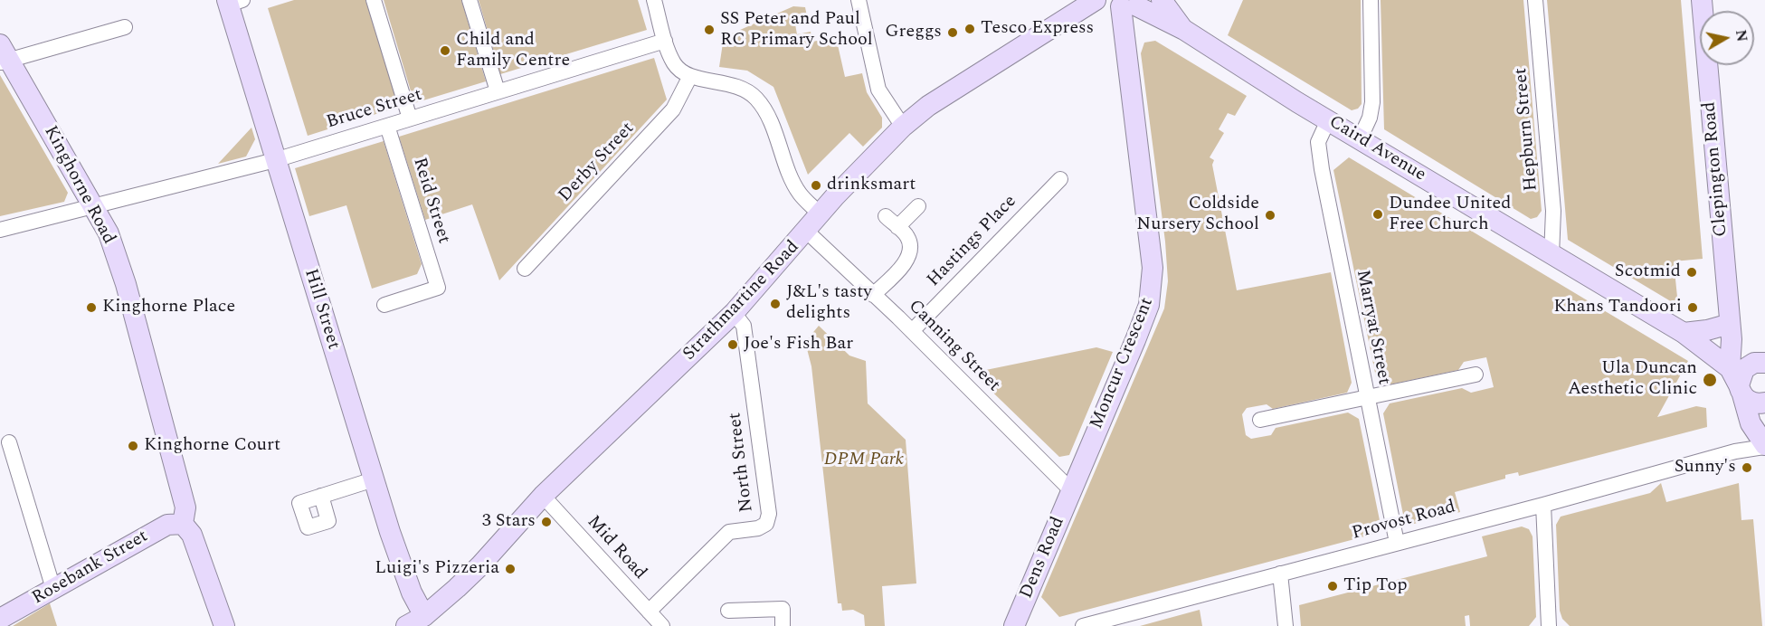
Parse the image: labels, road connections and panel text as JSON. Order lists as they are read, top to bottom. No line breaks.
{"streets":{"street":["Bruce Street","Hepburn Street","Caird Avenue","Derby Street","Clepington Road","Kinghorne Road","Reid Street","Hastings Place","Strathmartine Road","Hill Street","Marryat Street","Canning Street","Moncur Crescent","North Street","Provost Road","Mid Road","Dens Road","Rosebank Street"]},"crossings":[["Bruce Street","Kinghorne Road"],["Bruce Street","Reid Street"],["Bruce Street","Hill Street"],["Hepburn Street","Caird Avenue"],["Caird Avenue","Clepington Road"],["Caird Avenue","Marryat Street"],["Caird Avenue","Moncur Crescent"],["Clepington Road","Provost Road"],["Kinghorne Road","Rosebank Street"],["Hastings Place","Canning Street"],["Strathmartine Road","Hill Street"],["Strathmartine Road","Canning Street"],["Strathmartine Road","North Street"],["Strathmartine Road","Mid Road"],["Marryat Street","Provost Road"],["Canning Street","Moncur Crescent"],["Canning Street","Dens Road"],["Moncur Crescent","Dens Road"],["North Street","Mid Road"]],"parks":["DPM Park"],"places":["Tesco Express","SS Peter and Paul RC Primary School","Greggs","Child and Family Centre","drinksmart","Dundee United Free Church","Coldside Nursery School","Scotmid","J&L's tasty delights","Kinghorne Place","Khans Tandoori","Joe's Fish Bar","Ula Duncan Aesthetic Clinic","Kinghorne Court","Sunny's","3 Stars","Luigi's Pizzeria","Tip Top"],"north":"right"}
